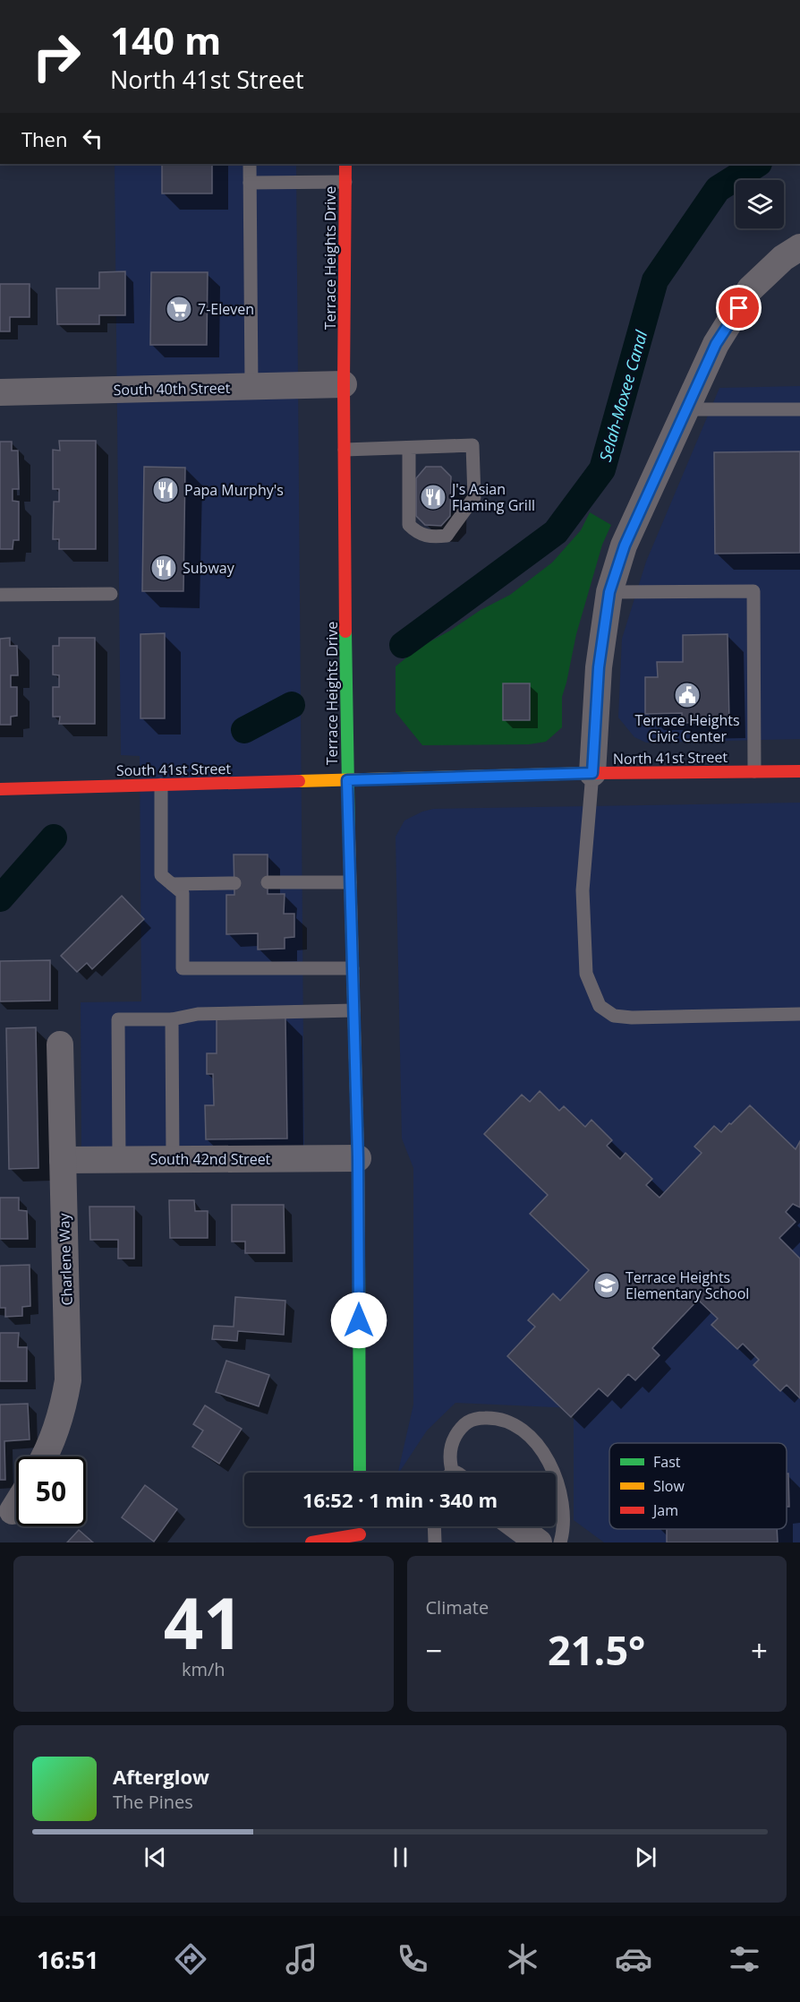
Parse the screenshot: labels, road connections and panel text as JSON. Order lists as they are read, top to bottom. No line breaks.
{"streets":{"main road":["Terrace Heights Drive","North 41st Street","South 41st Street"],"street":["South 40th Street","South 42nd Street","Charlene Way"]},"crossings":[["Terrace Heights Drive","South 40th Street"],["Terrace Heights Drive","North 41st Street"],["Terrace Heights Drive","South 41st Street"],["Terrace Heights Drive","South 42nd Street"],["North 41st Street","South 41st Street"],["South 42nd Street","Charlene Way"]],"water":["Selah-Moxee Canal"],"places":{"supermarket":["7-Eleven"],"restaurant":["Papa Murphy's","J's Asian Flaming Grill","Subway"],"public building":["Terrace Heights Civic Center"],"school or university":["Terrace Heights Elementary School"]},"legend":["Fast","Slow","Jam"],"page":{"turn":["140 m","North 41st Street"],"then":"Then","limit":"50","trip":"16:52 · 1 min · 340 m","tile":[["41","km/h"],"Climate"],"heat":["−","21.5°","+"],"song":["Afterglow","The Pines"],"tabs":"16:51"}}
